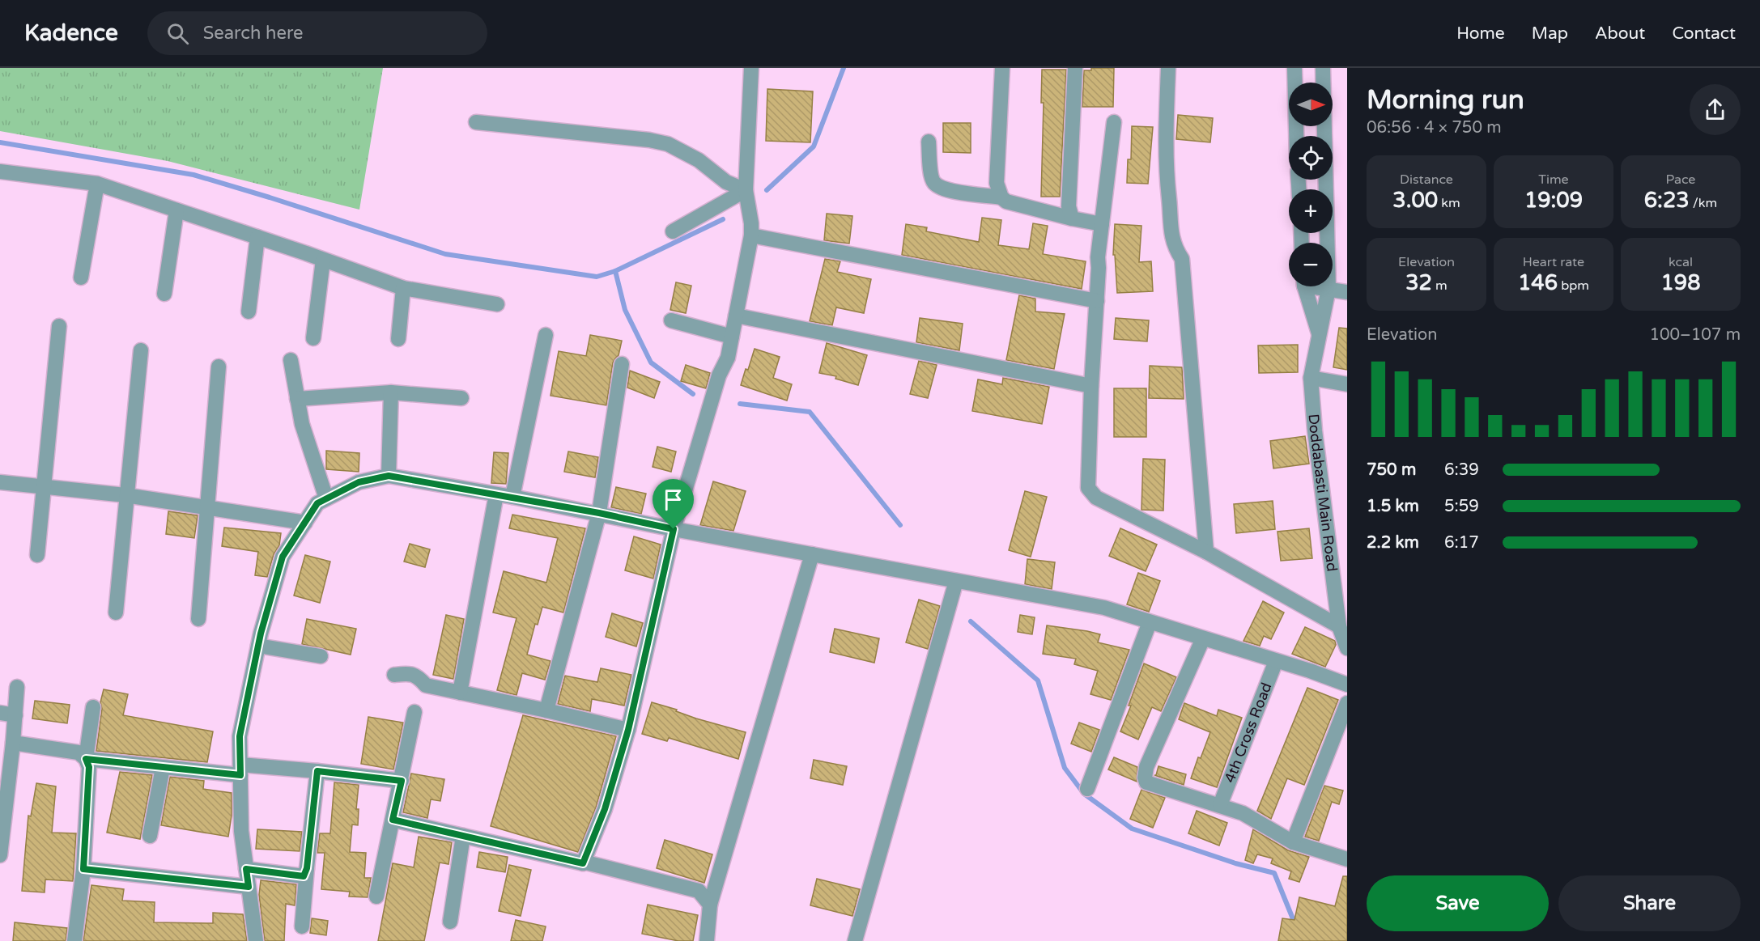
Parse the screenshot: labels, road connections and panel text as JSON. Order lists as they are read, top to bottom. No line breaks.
{"streets":{"street":["Doddabasti Main Road","4th Cross Road"]},"north":"right","page":{"header":"Kadence","search":"Search here","nav":["Home","Map","About","Contact"],"heading":["Morning run","06:56 · 4 × 750 m"],"map_buttons":["+","−"],"stats":[["Distance","3.00 km"],["Time","19:09"],["Pace","6:23 /km"],["Elevation","32 m"],["Heart rate","146 bpm"],["kcal","198"]],"chart":["Elevation","100–107 m"],"list":[{"name":"750 m","note":"6:39"},{"name":"1.5 km","note":"5:59"},{"name":"2.2 km","note":"6:17"}],"buttons":["Save","Share"]}}
